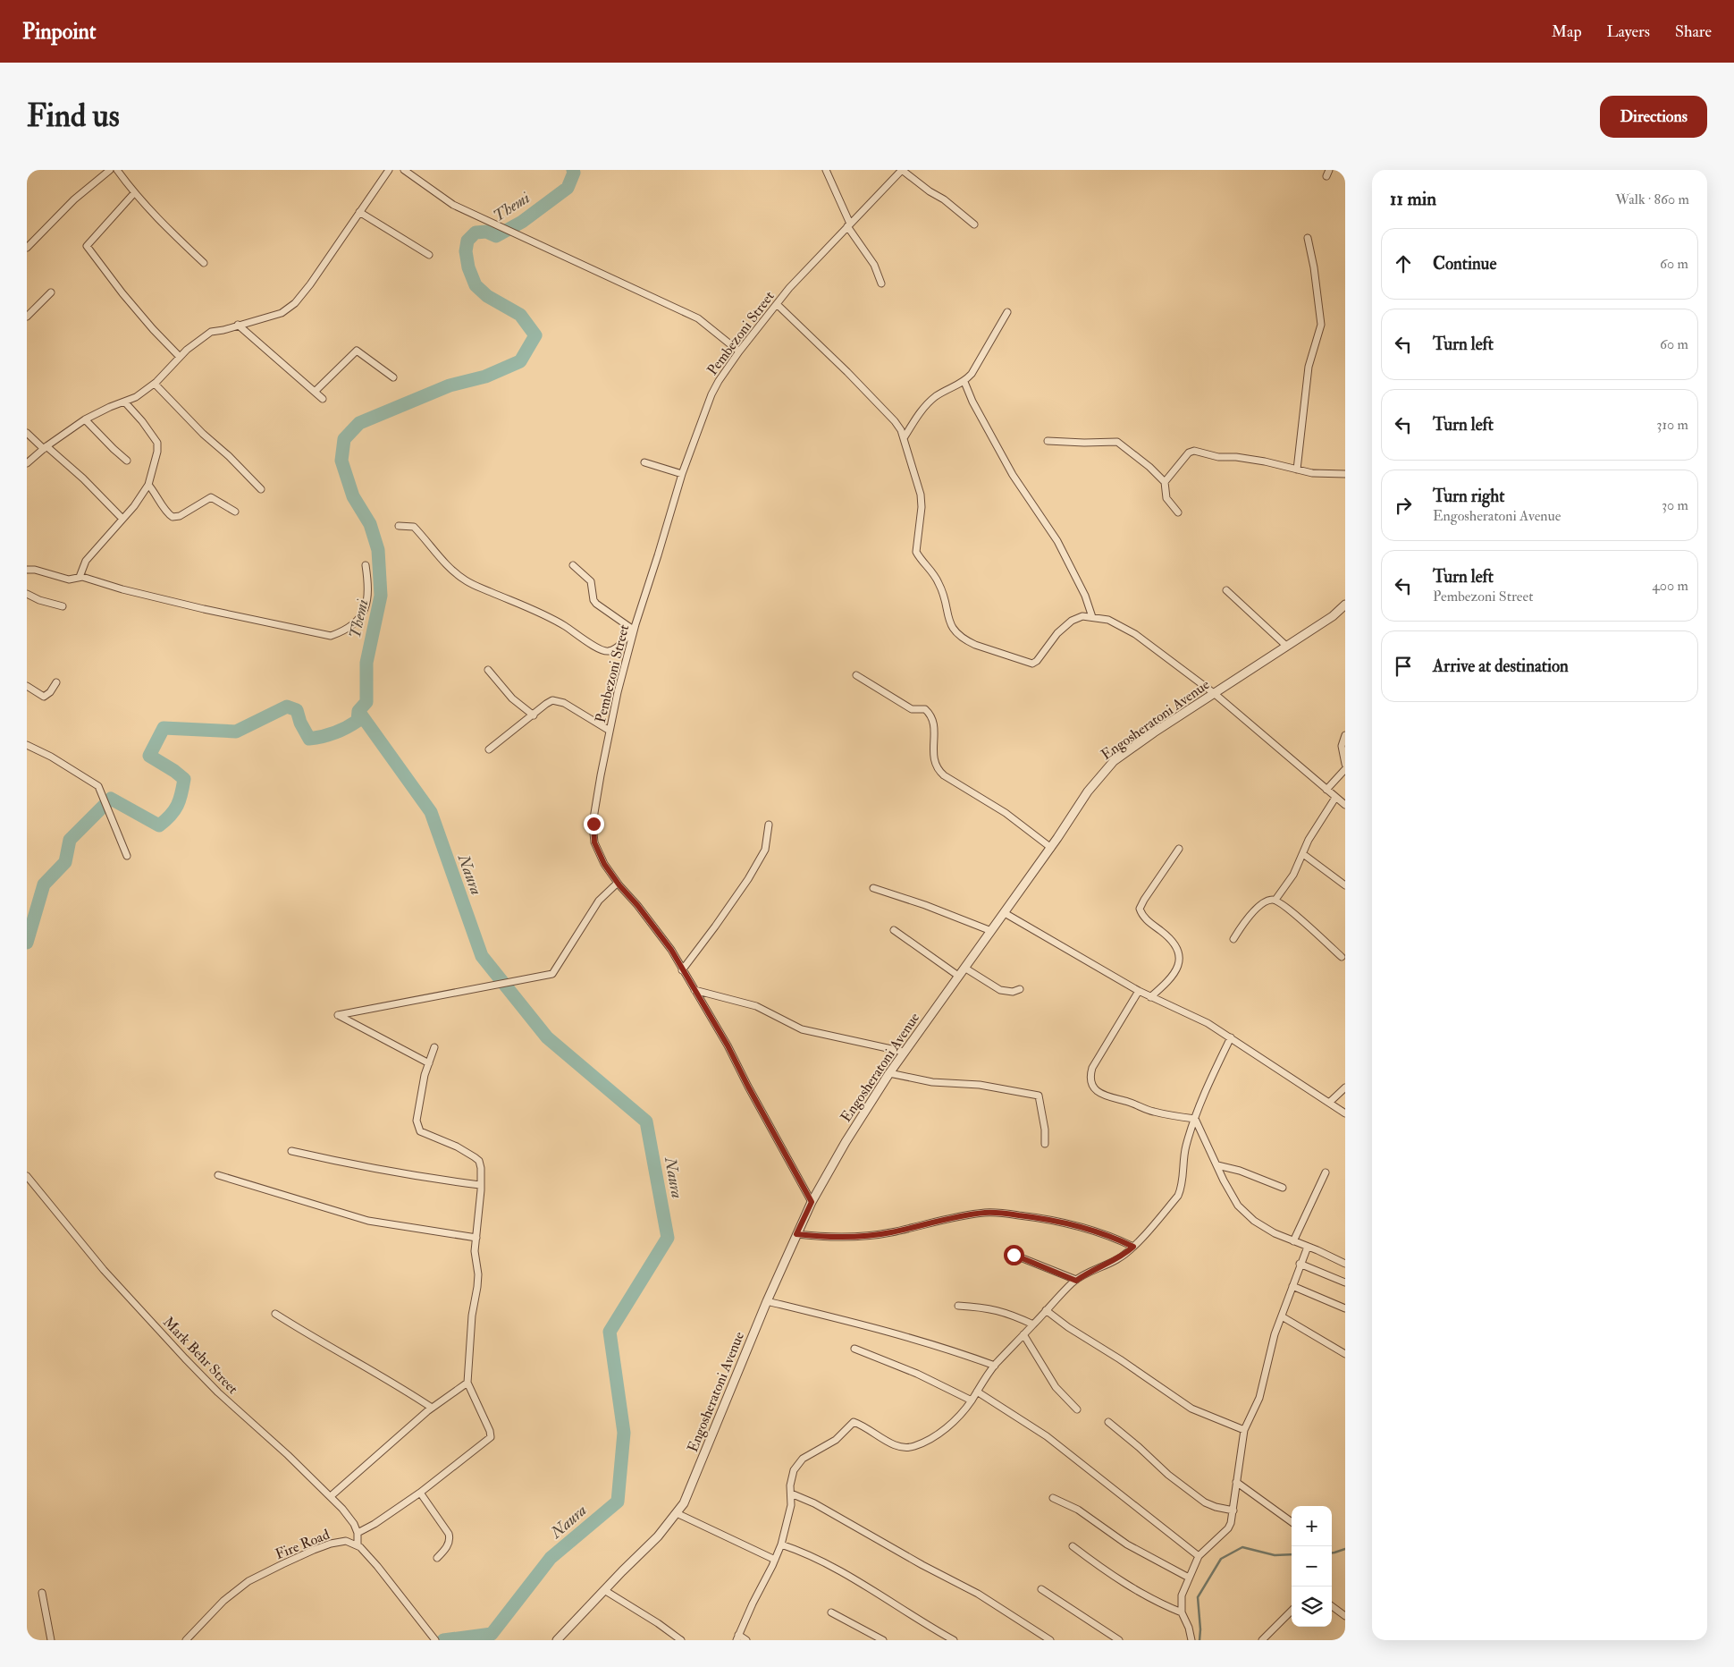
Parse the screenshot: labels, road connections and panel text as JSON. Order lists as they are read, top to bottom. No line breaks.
{"streets":{"street":["Pembezoni Street","Engosheratoni Avenue","Mark Behr Street","Fire Road"]},"crossings":[["Pembezoni Street","Engosheratoni Avenue"]],"water":["Themi","Naura"],"page":{"header":"Pinpoint","nav":["Map","Layers","Share"],"buttons":"Directions","title":"Find us","heading":["11 min","Walk · 860 m"],"list":[["Continue","60 m"],["Turn left","60 m"],["Turn left","310 m"],["Turn right","Engosheratoni Avenue","30 m"],["Turn left","Pembezoni Street","400 m"],"Arrive at destination"],"map_buttons":["+","−"]}}
